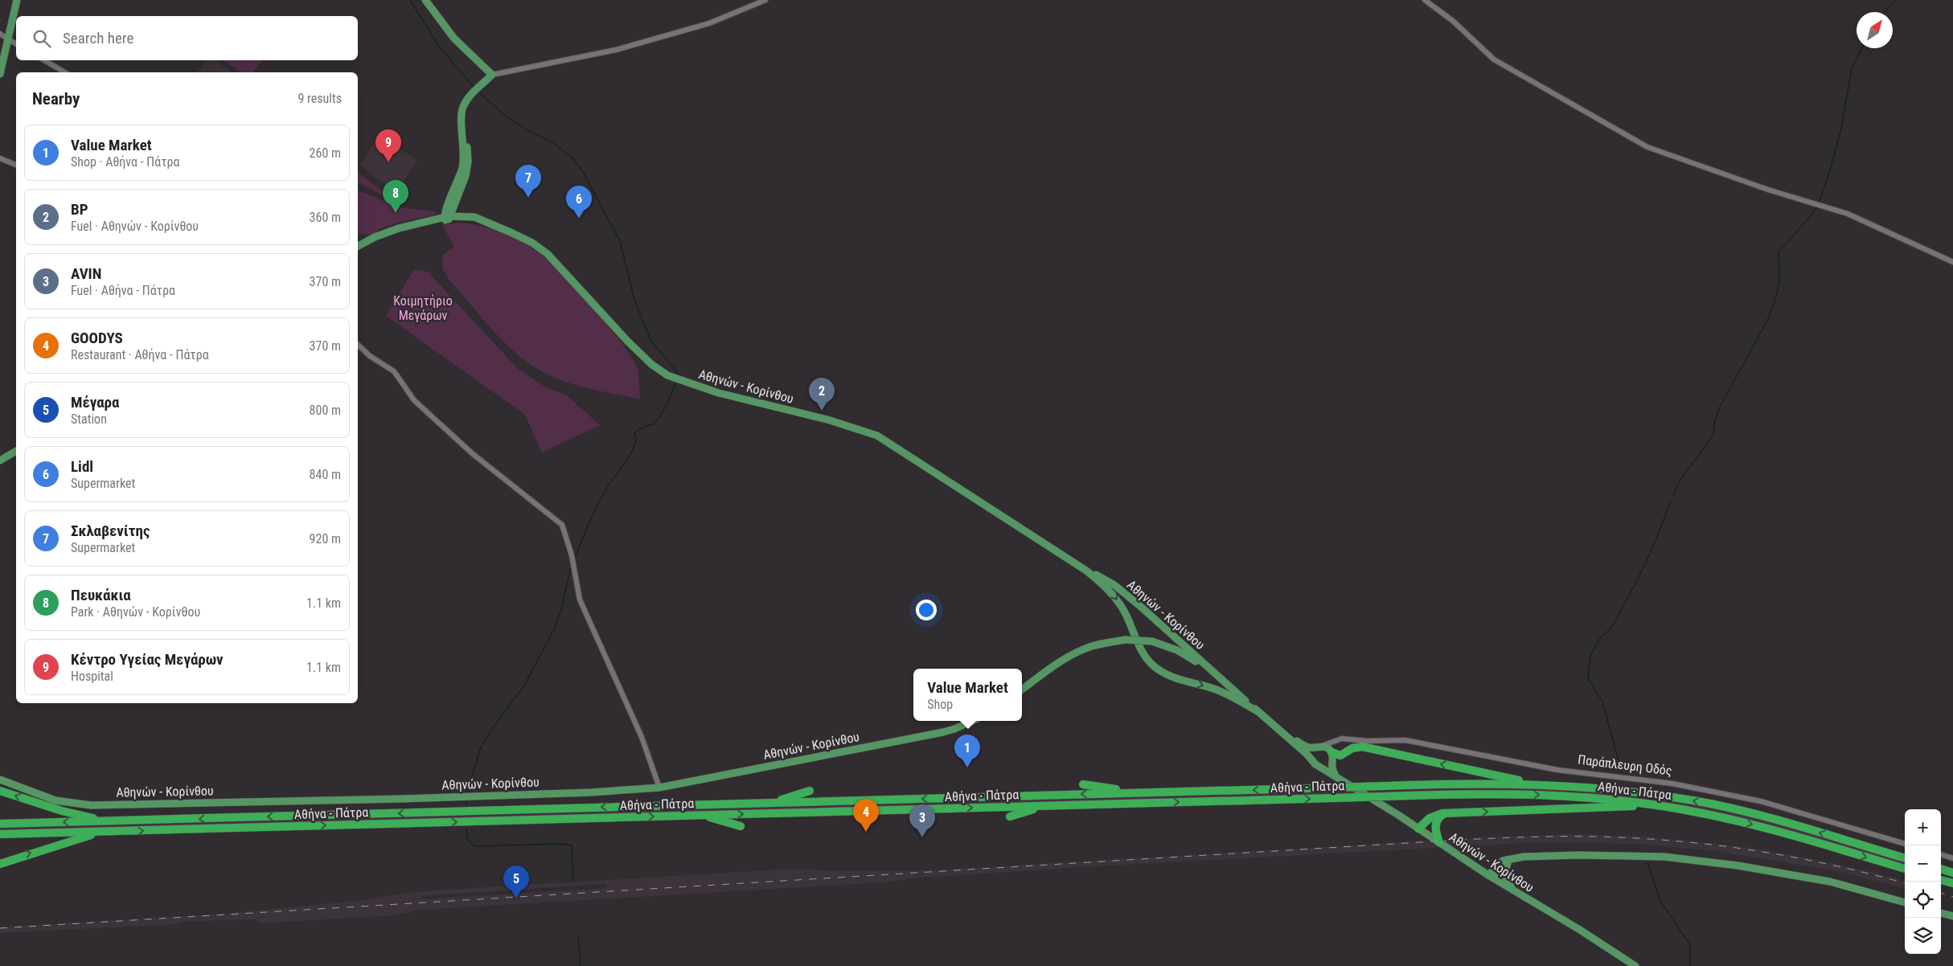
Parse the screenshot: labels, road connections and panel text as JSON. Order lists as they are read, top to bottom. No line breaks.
{"streets":{"highway":["Αθήνα - Πάτρα"],"main road":["Αθηνών - Κορίνθου"],"street":["Παράπλευρη Οδός"]},"crossings":[["Αθηνών - Κορίνθου","Παράπλευρη Οδός"]],"parks":["Κοιμητήριο Μεγάρων"],"north":"top right","page":{"search":"Search here","heading":["Nearby","9 results"],"list":[{"mark":"1","name":"Value Market","note":"Shop · Αθήνα - Πάτρα","value":"260 m"},{"mark":"2","name":"BP","note":"Fuel · Αθηνών - Κορίνθου","value":"360 m"},{"mark":"3","name":"AVIN","note":"Fuel · Αθήνα - Πάτρα","value":"370 m"},{"mark":"4","name":"GOODYS","note":"Restaurant · Αθήνα - Πάτρα","value":"370 m"},{"mark":"5","name":"Μέγαρα","note":"Station","value":"800 m"},{"mark":"6","name":"Lidl","note":"Supermarket","value":"840 m"},{"mark":"7","name":"Σκλαβενίτης","note":"Supermarket","value":"920 m"},{"mark":"8","name":"Πευκάκια","note":"Park · Αθηνών - Κορίνθου","value":"1.1 km"},{"mark":"9","name":"Κέντρο Υγείας Μεγάρων","note":"Hospital","value":"1.1 km"}],"pins":["9","7","8","6","2","1","4","3","5"],"popup":["Value Market","Shop"],"map_buttons":["+","−"]}}
